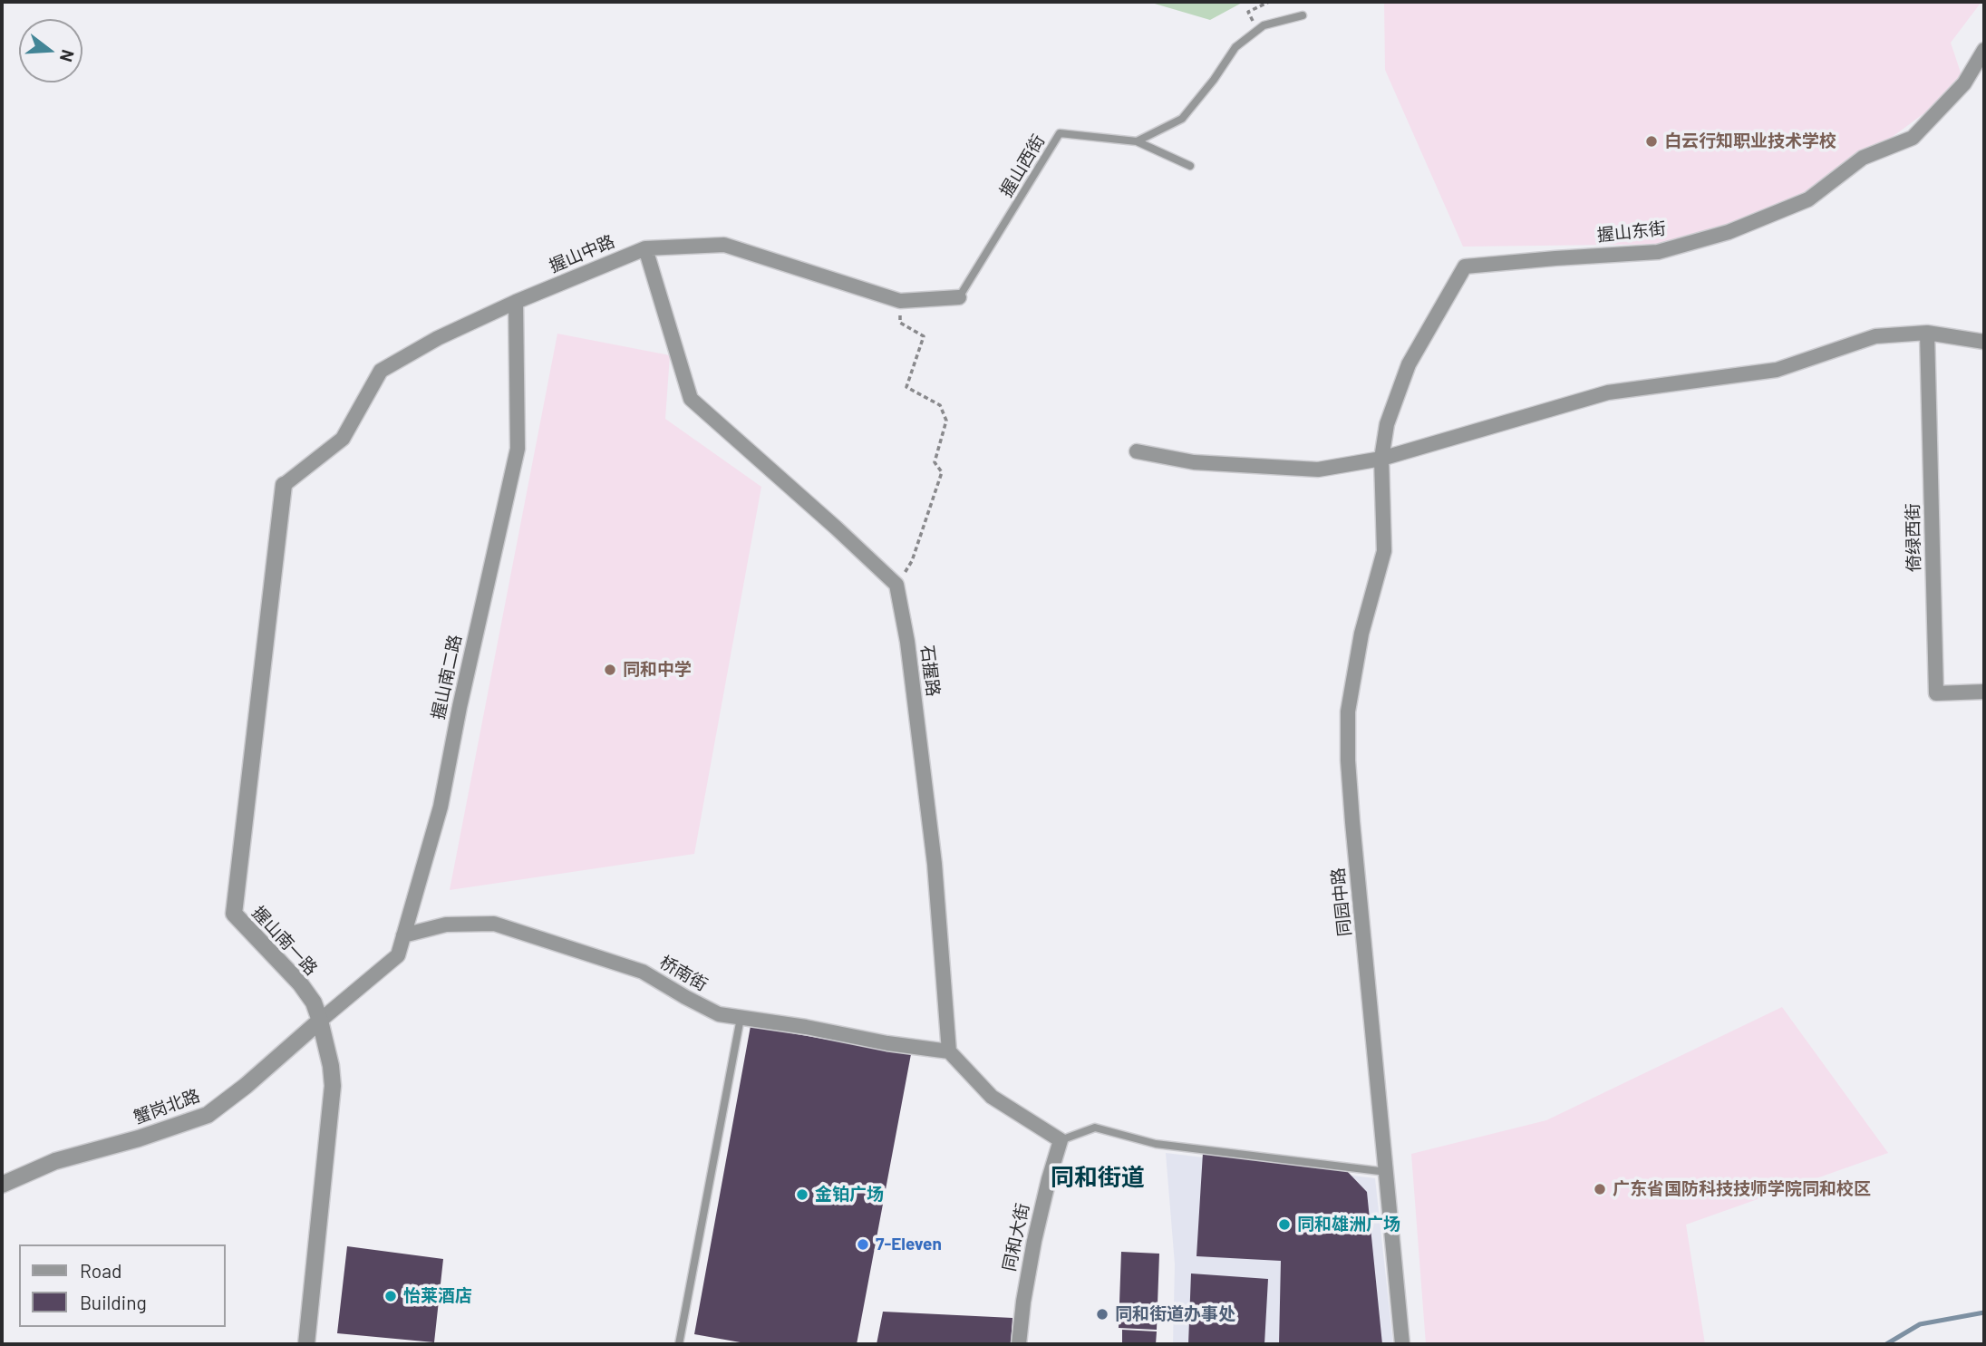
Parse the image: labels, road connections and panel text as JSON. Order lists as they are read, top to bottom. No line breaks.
{"streets":{"street":["握山东街","握山中路","倚绿西街","石握路","握山南二路","同园中路","握山南一路","桥南街","蟹岗北路","同和大街"],"lane":["握山西街"]},"crossings":[["握山西街","握山中路"],["握山东街","同园中路"],["握山中路","握山南二路"],["握山中路","握山南一路"],["石握路","桥南街"],["握山南二路","握山南一路"],["握山南二路","桥南街"],["握山南二路","蟹岗北路"],["握山南一路","蟹岗北路"]],"districts":["同和街道"],"places":["白云行知职业技术学校","同和中学","广东省国防科技技师学院同和校区","金铂广场","同和雄洲广场","7-Eleven","怡莱酒店","同和街道办事处"],"legend":["Road","Building"],"north":"right"}
